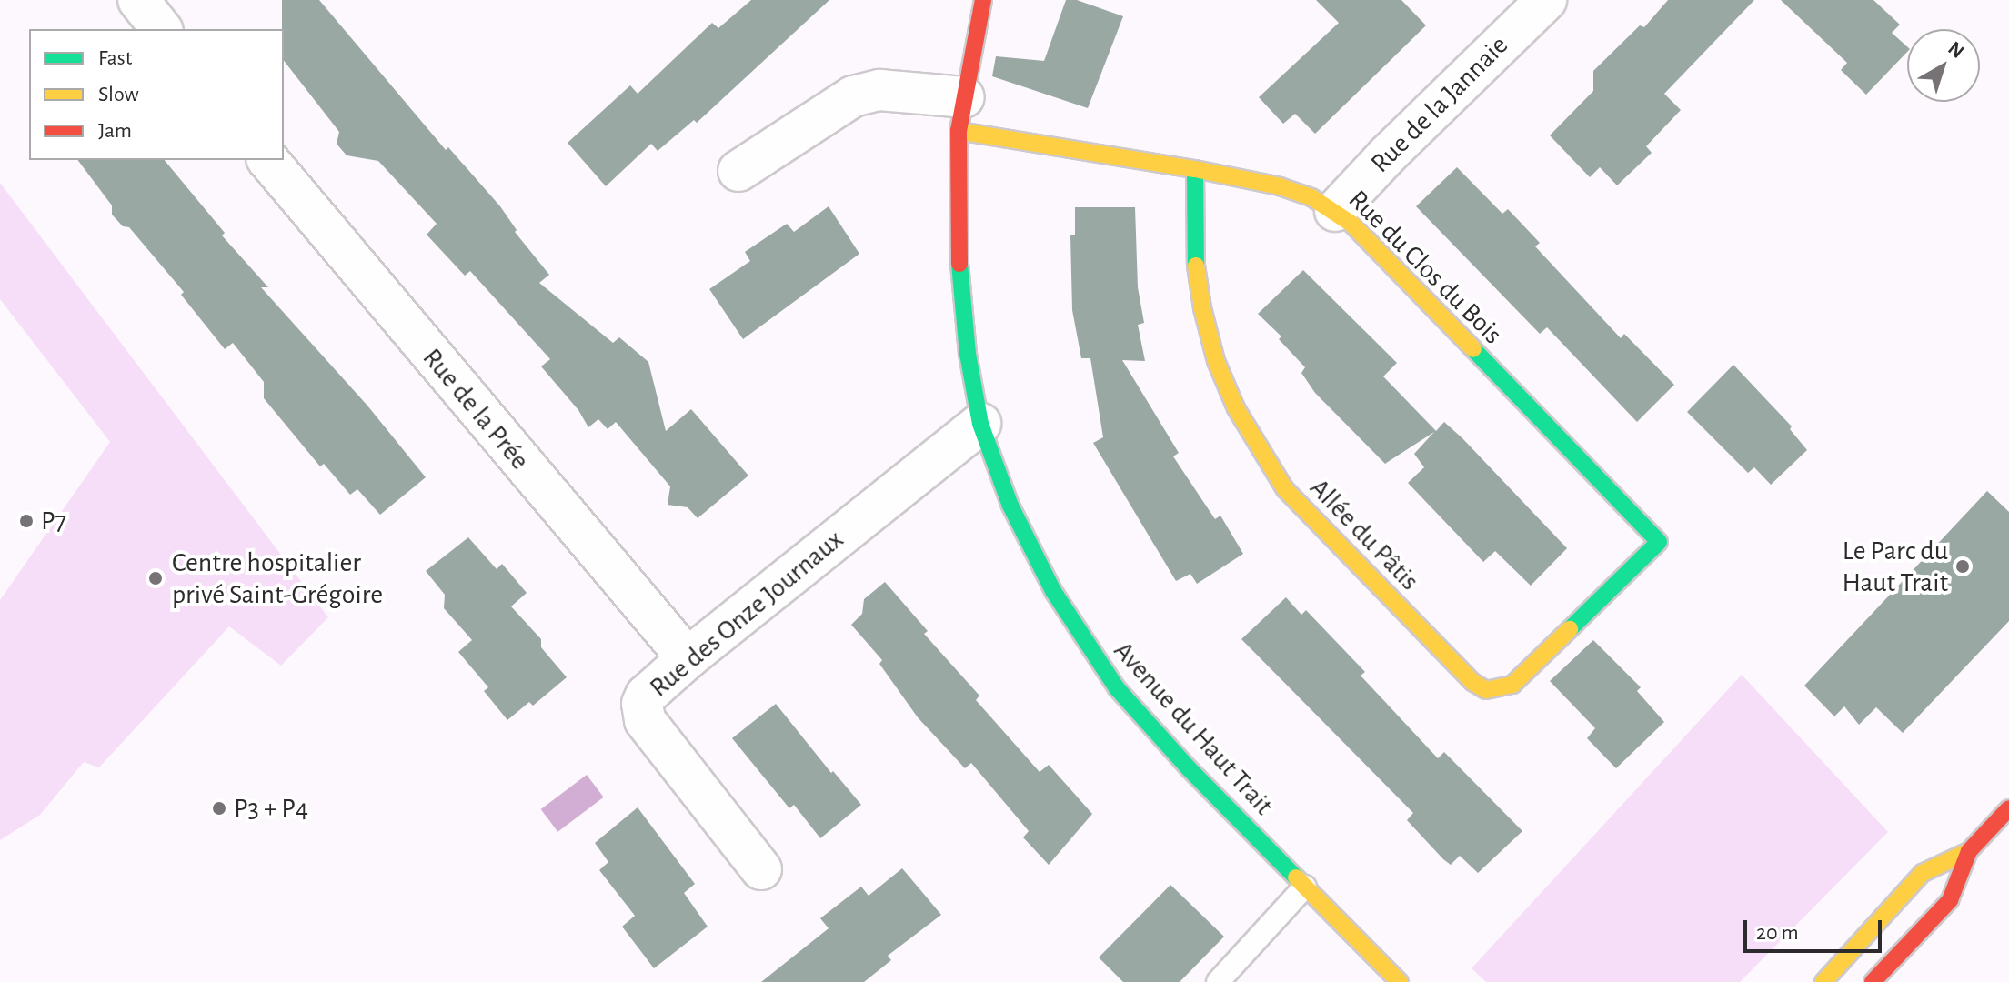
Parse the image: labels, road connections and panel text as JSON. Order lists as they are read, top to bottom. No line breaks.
{"streets":{"street":["Rue de la Jannaie","Rue du Clos du Bois","Rue de la Prée","Allée du Pâtis","Rue des Onze Journaux","Avenue du Haut Trait"]},"crossings":[["Rue de la Jannaie","Rue du Clos du Bois"],["Rue du Clos du Bois","Allée du Pâtis"],["Rue du Clos du Bois","Avenue du Haut Trait"],["Rue de la Prée","Rue des Onze Journaux"],["Rue des Onze Journaux","Avenue du Haut Trait"]],"places":["P7","Le Parc du Haut Trait","Centre hospitalier privé Saint-Grégoire","P3 + P4"],"legend":["Fast","Slow","Jam"],"scale_bar":"20 m","north":"top right"}
